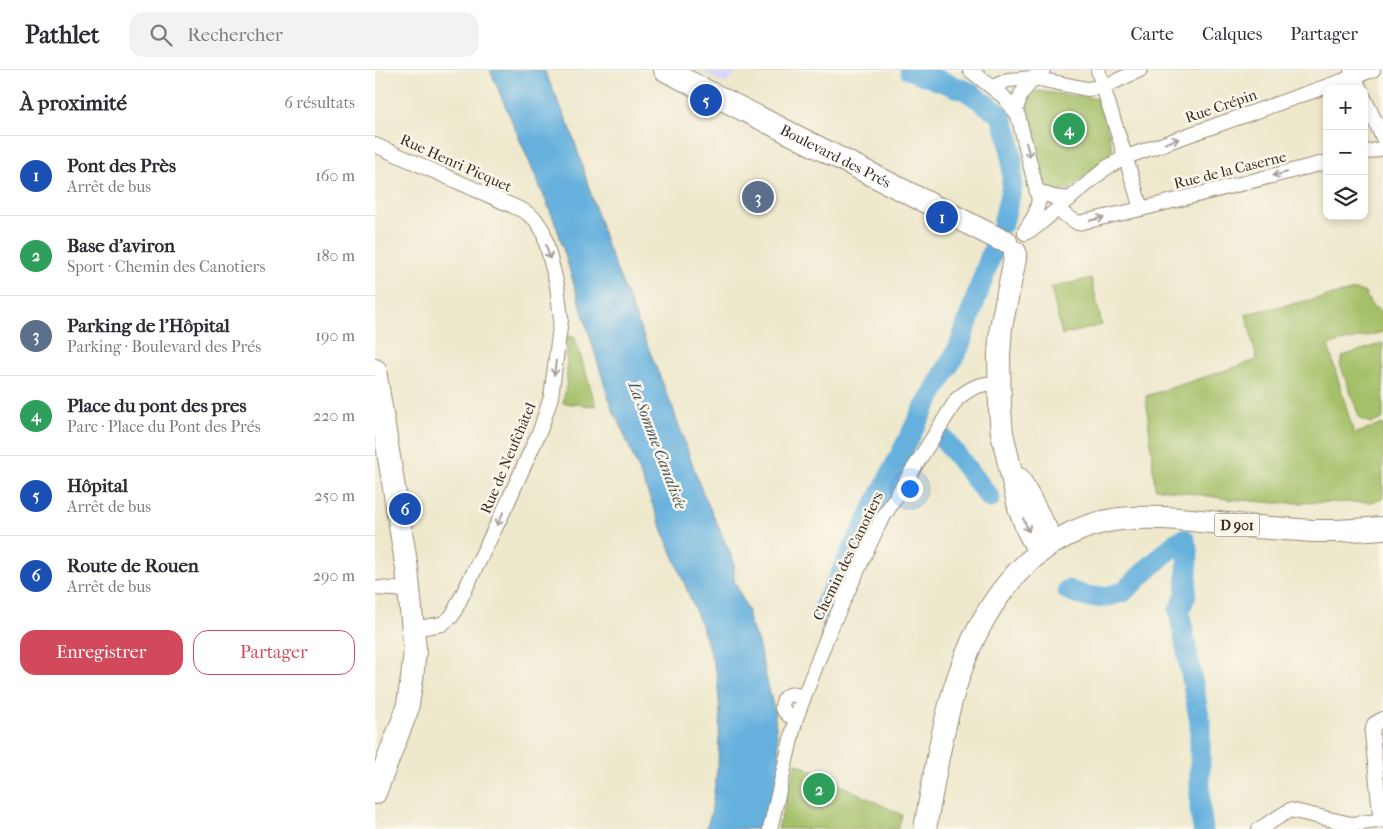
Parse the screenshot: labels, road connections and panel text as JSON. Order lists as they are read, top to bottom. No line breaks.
{"streets":{"main road":["Boulevard des Prés","D 901"],"street":["Rue Crépin","Rue Henri Picquet","Rue de la Caserne","Rue de Neufchâtel","Chemin des Canotiers"]},"crossings":[["Rue Crépin","Boulevard des Prés"],["Rue Crépin","Rue de la Caserne"],["Rue Henri Picquet","Rue de Neufchâtel"]],"one_way":["Rue Crépin","Rue de Neufchâtel"],"water":["La Somme Canalisée"],"page":{"header":"Pathlet","search":"Rechercher","nav":["Carte","Calques","Partager"],"heading":["À proximité","6 résultats"],"pins":["5","4","3","1","6","2"],"map_buttons":["+","−"],"list":[{"mark":"1","name":"Pont des Près","note":"Arrêt de bus","value":"160 m"},{"mark":"2","name":"Base d'aviron","note":"Sport · Chemin des Canotiers","value":"180 m"},{"mark":"3","name":"Parking de l'Hôpital","note":"Parking · Boulevard des Prés","value":"190 m"},{"mark":"4","name":"Place du pont des pres","note":"Parc · Place du Pont des Prés","value":"220 m"},{"mark":"5","name":"Hôpital","note":"Arrêt de bus","value":"250 m"},{"mark":"6","name":"Route de Rouen","note":"Arrêt de bus","value":"290 m"}],"buttons":["Enregistrer","Partager"]}}
